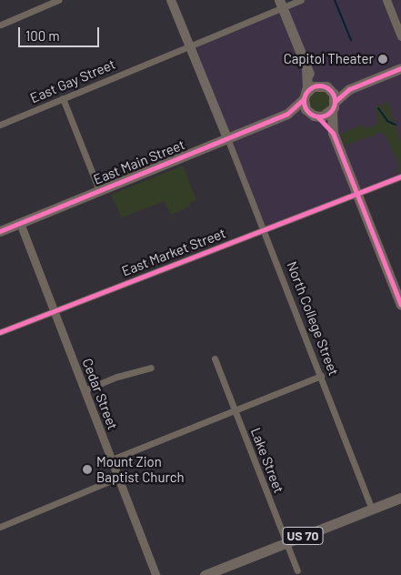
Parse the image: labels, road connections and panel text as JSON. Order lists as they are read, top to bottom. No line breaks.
{"streets":{"main road":["East Main Street","US 70"],"street":["East Gay Street","East Market Street","North College Street","Cedar Street","Lake Street"]},"crossings":[["East Main Street","North College Street"],["East Main Street","Cedar Street"],["East Market Street","North College Street"],["East Market Street","Cedar Street"],["North College Street","US 70"],["Lake Street","US 70"]],"places":["Capitol Theater","Mount Zion Baptist Church"],"scale_bar":"100 m"}
